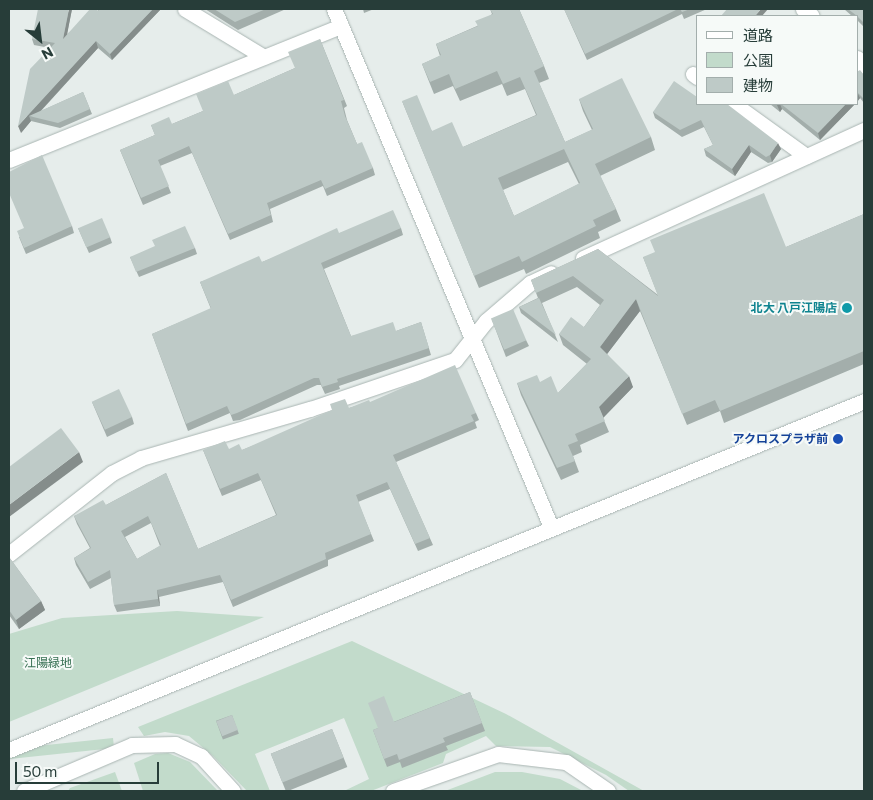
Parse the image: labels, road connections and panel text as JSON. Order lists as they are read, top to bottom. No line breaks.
{"parks":["江陽緑地"],"places":["北大 八戸江陽店","アクロスプラザ前"],"legend":["道路","公園","建物"],"scale_bar":"50 m","north":"bottom right"}
